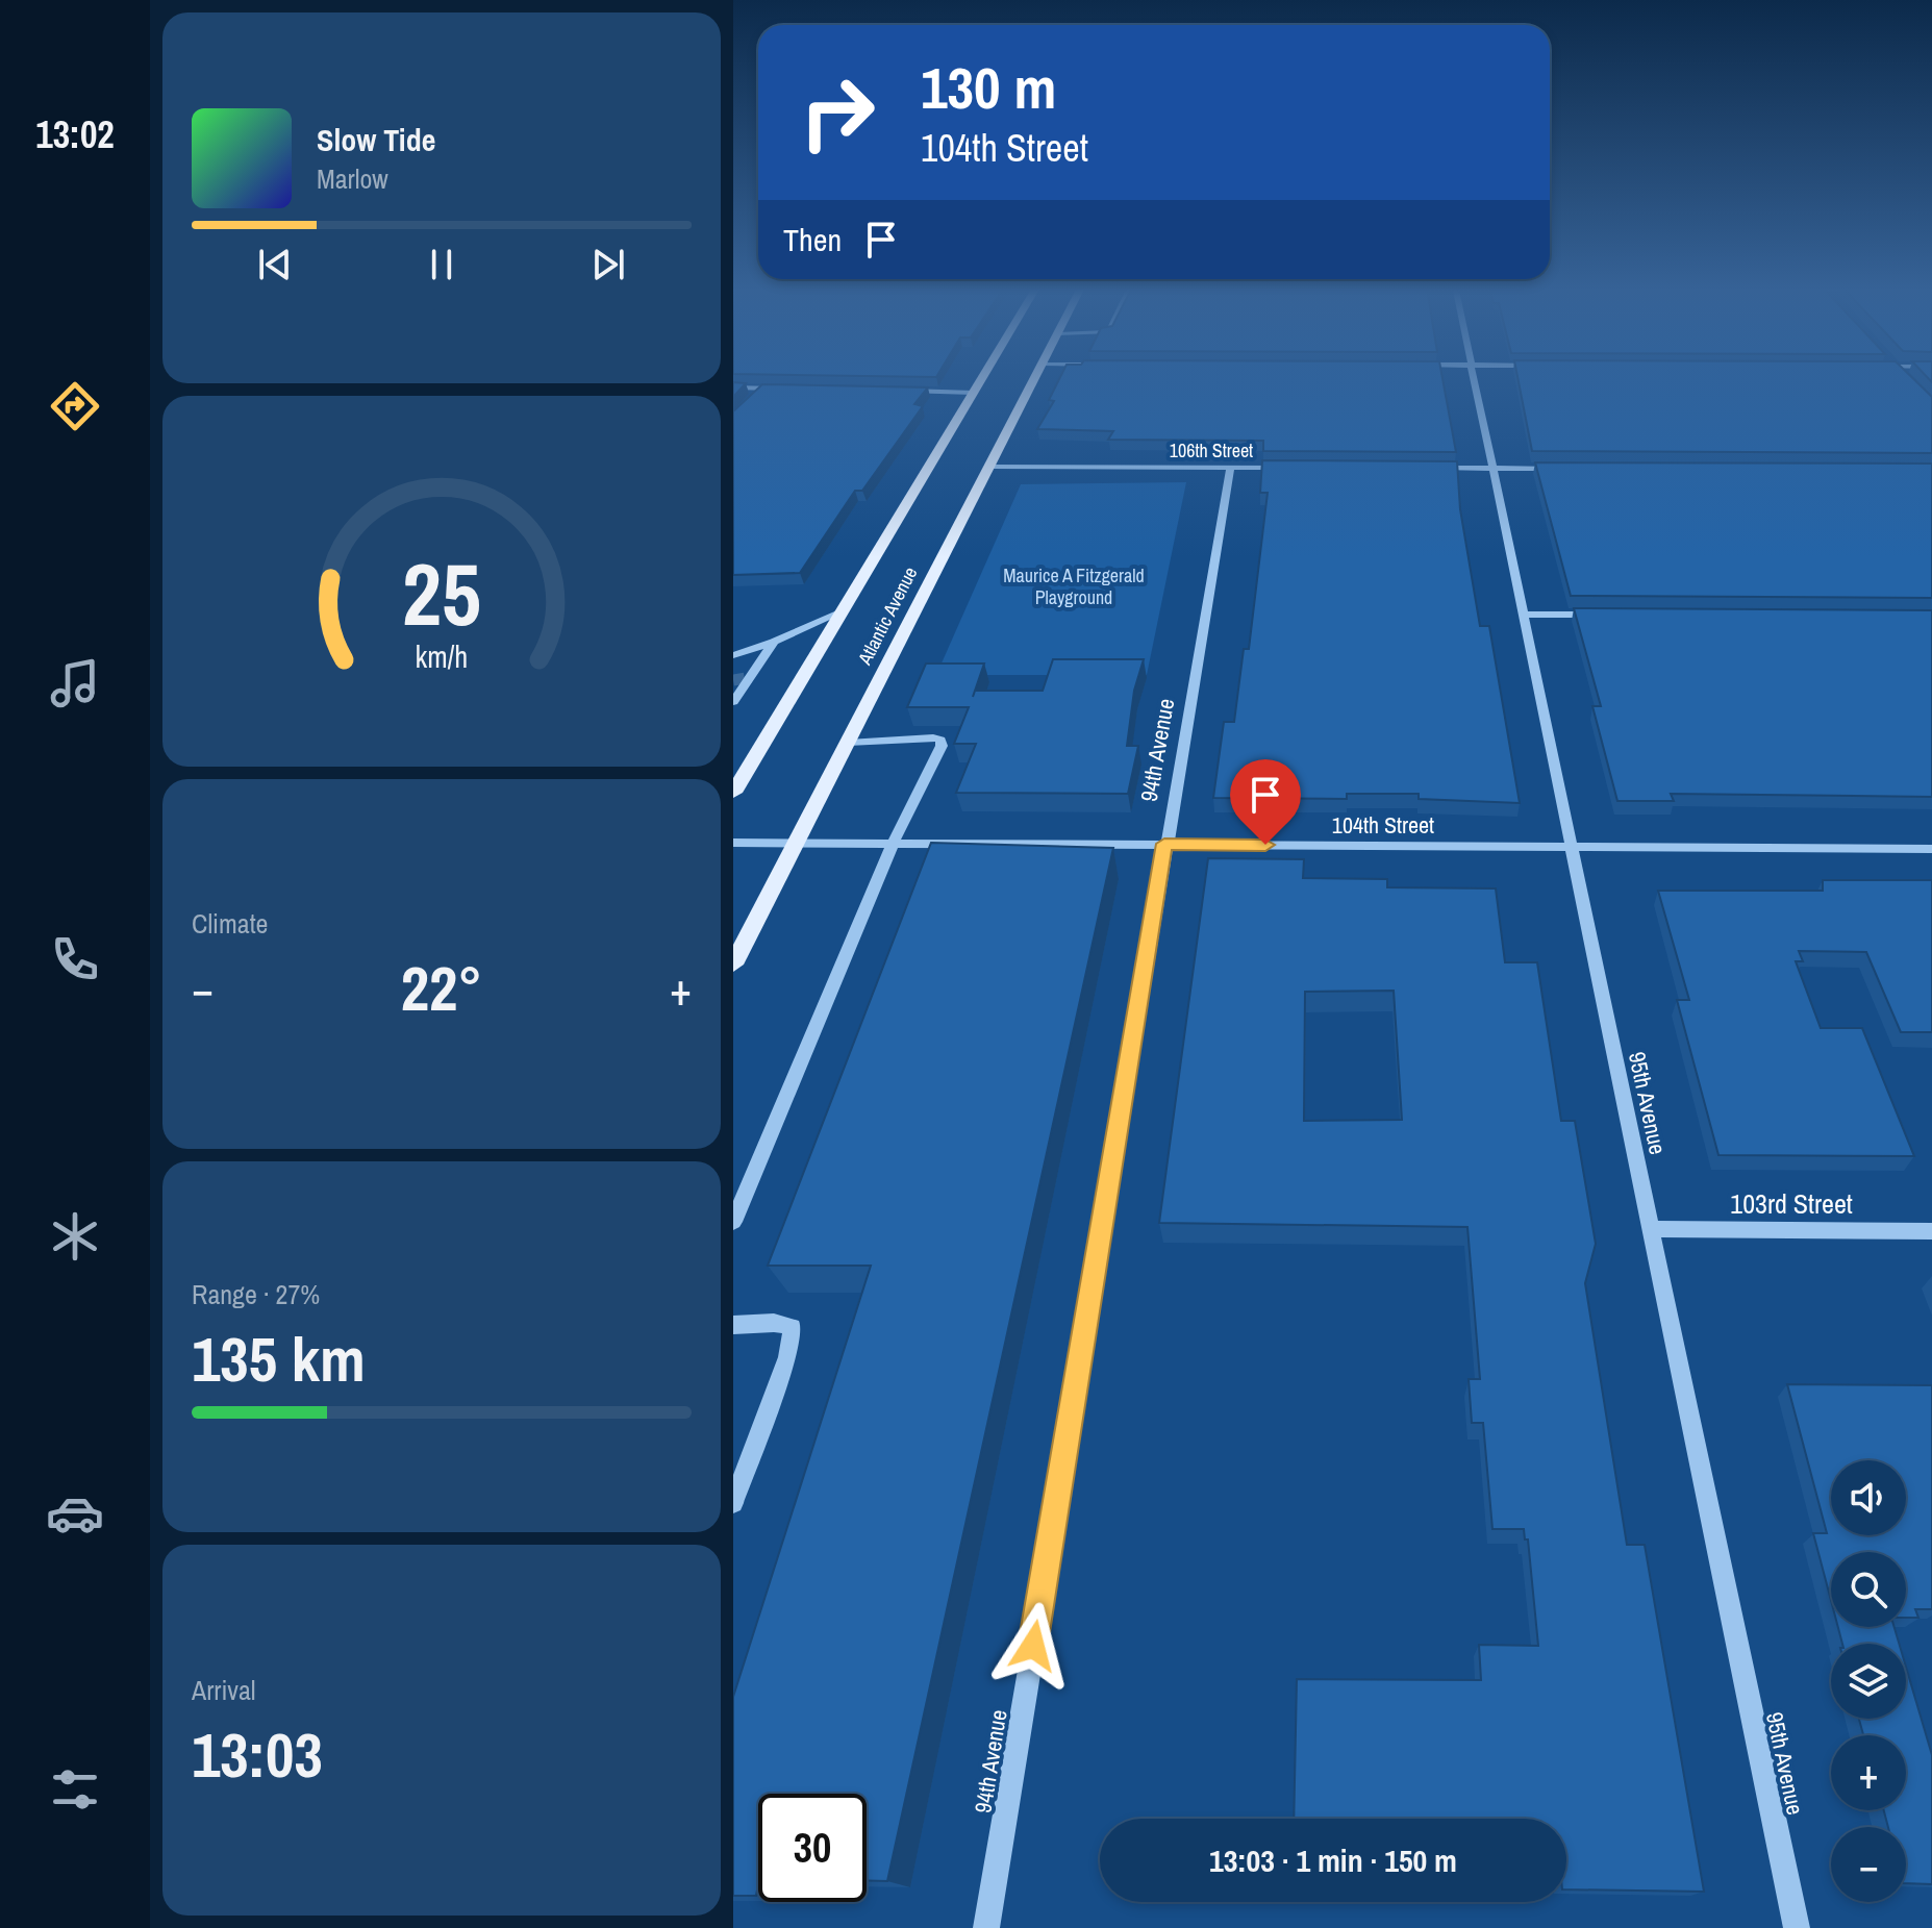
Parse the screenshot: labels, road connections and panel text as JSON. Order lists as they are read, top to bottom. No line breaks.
{"streets":{"main road":["Atlantic Avenue"],"street":["106th Street","94th Avenue","104th Street","95th Avenue","103rd Street"]},"crossings":[["106th Street","Atlantic Avenue"],["106th Street","94th Avenue"],["Atlantic Avenue","104th Street"],["94th Avenue","104th Street"],["104th Street","95th Avenue"],["95th Avenue","103rd Street"]],"parks":["Maurice A Fitzgerald Playground"],"page":{"tabs":"13:02","turn":["130 m","104th Street"],"song":["Slow Tide","Marlow"],"then":"Then","tile":["Climate",["Range · 27%","135 km"],["Arrival","13:03"]],"heat":["−","22°","+"],"map_buttons":["+","−"],"limit":"30","trip":"13:03 · 1 min · 150 m","gauge":["25","km/h"]}}
